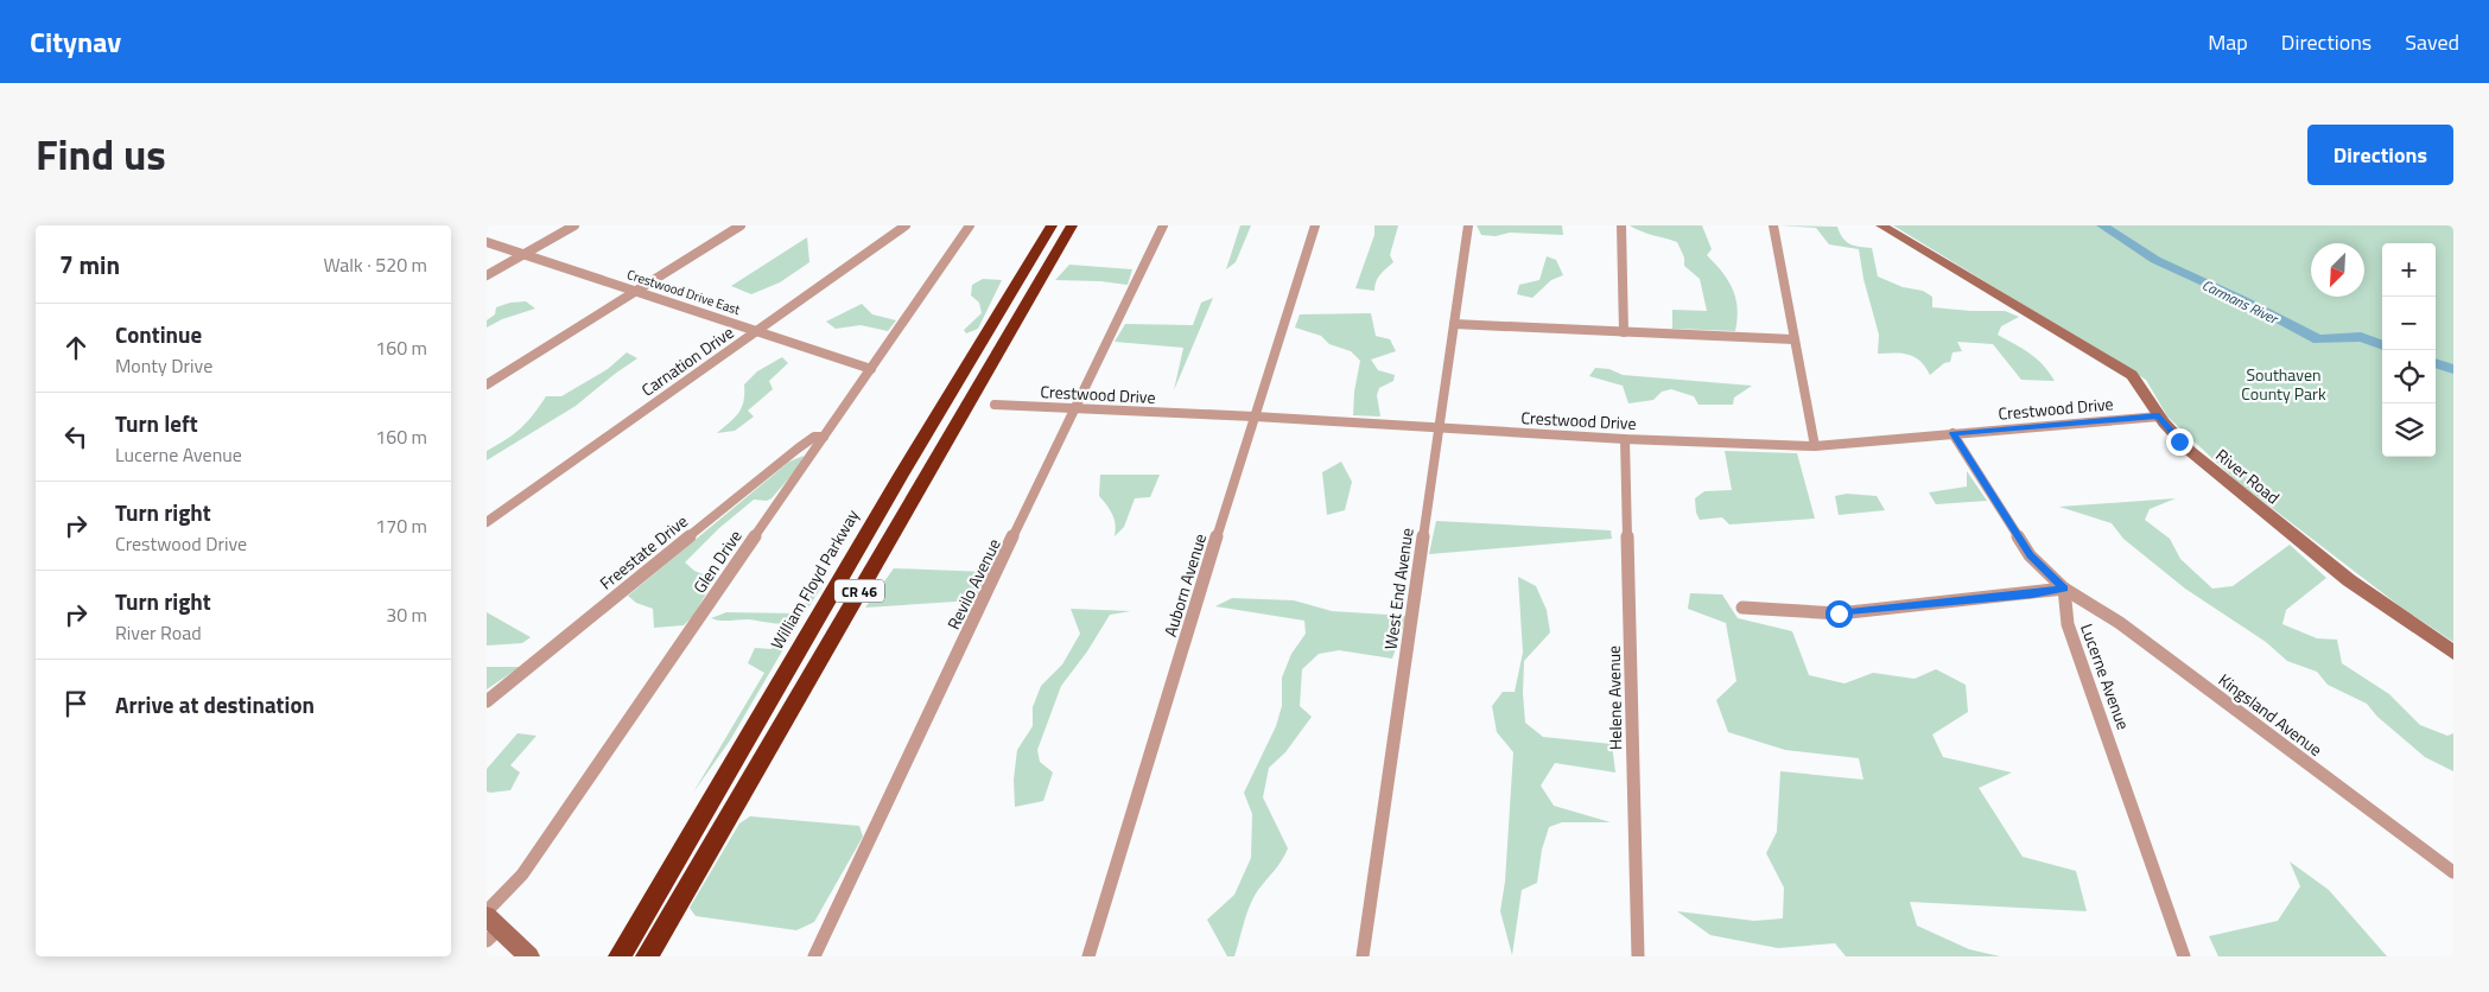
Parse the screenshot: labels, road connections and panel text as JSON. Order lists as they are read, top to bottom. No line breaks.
{"streets":{"highway":["William Floyd Parkway","CR 46"],"street":["Crestwood Drive East","Carnation Drive","Crestwood Drive","River Road","Freestate Drive","Glen Drive","Revilo Avenue","Auborn Avenue","West End Avenue","Lucerne Avenue","Helene Avenue","Kingsland Avenue"]},"crossings":[["Crestwood Drive East","Carnation Drive"],["Crestwood Drive East","Glen Drive"],["Crestwood Drive","River Road"],["Crestwood Drive","Revilo Avenue"],["Crestwood Drive","Auborn Avenue"],["Crestwood Drive","West End Avenue"],["Crestwood Drive","Helene Avenue"],["Freestate Drive","Glen Drive"],["Lucerne Avenue","Kingsland Avenue"]],"water":["Carmans River"],"parks":["Southaven County Park"],"north":"bottom left","page":{"header":"Citynav","nav":["Map","Directions","Saved"],"title":"Find us","buttons":"Directions","heading":["7 min","Walk · 520 m"],"map_buttons":["+","−"],"list":[["Continue","Monty Drive","160 m"],["Turn left","Lucerne Avenue","160 m"],["Turn right","Crestwood Drive","170 m"],["Turn right","River Road","30 m"],"Arrive at destination"]}}
